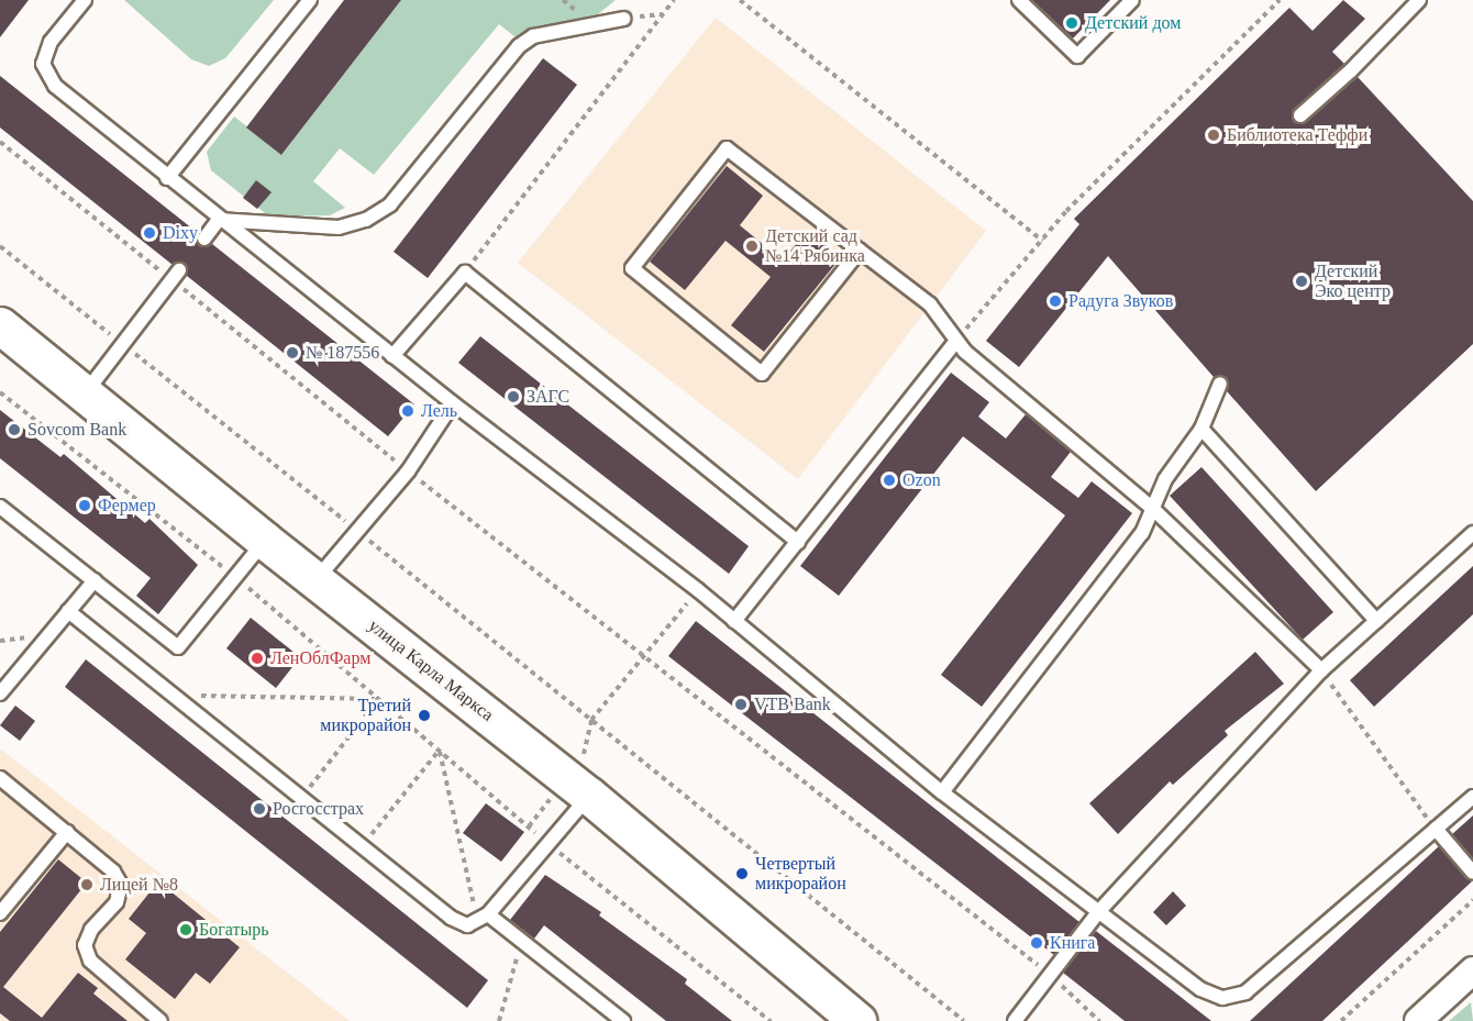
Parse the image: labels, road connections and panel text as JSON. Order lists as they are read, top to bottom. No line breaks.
{"streets":{"main road":["улица Карла Маркса"]},"places":["Детский дом","Библиотека Теффи","Dixy","Детский сад №14 Рябинка","Детский Эко центр","Радуга Звуков","№ 187556","ЗАГС","Лель","Sovcom Bank","Ozon","Фермер","ЛенОблФарм","VTB Bank","Третий микрорайон","Росгосстрах","Четвертый микрорайон","Лицей №8","Богатырь","Книга"]}
